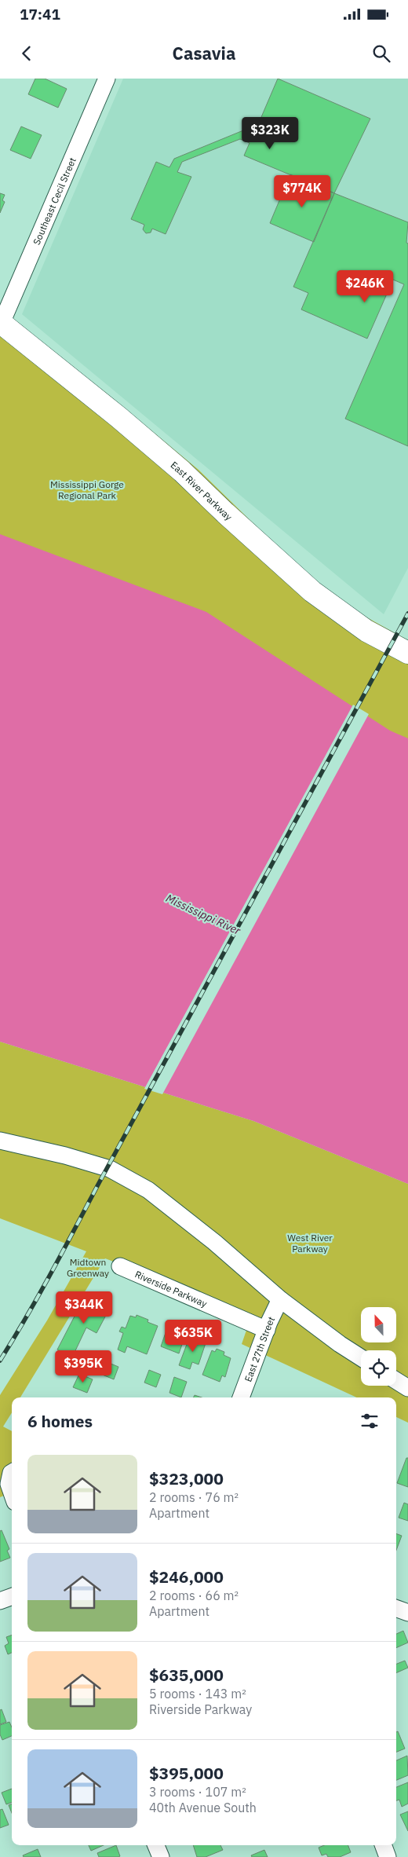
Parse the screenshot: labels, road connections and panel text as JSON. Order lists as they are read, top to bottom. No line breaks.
{"streets":{"street":["Southeast Cecil Street","East River Parkway","Riverside Parkway","East 27th Street"]},"crossings":[["Southeast Cecil Street","East River Parkway"],["Riverside Parkway","East 27th Street"]],"water":["Mississippi River"],"parks":["Mississippi Gorge Regional Park","West River Parkway","Midtown Greenway"],"north":"top","page":{"status":"17:41","header":"Casavia","price":["$323K","$774K","$246K","$344K","$635K","$395K"],"heading":"6 homes","list":[{"name":"$323,000","note":"2 rooms · 76 m² · Apartment"},{"name":"$246,000","note":"2 rooms · 66 m² · Apartment"},{"name":"$635,000","note":"5 rooms · 143 m² · Riverside Parkway"},{"name":"$395,000","note":"3 rooms · 107 m² · 40th Avenue South"}]}}
